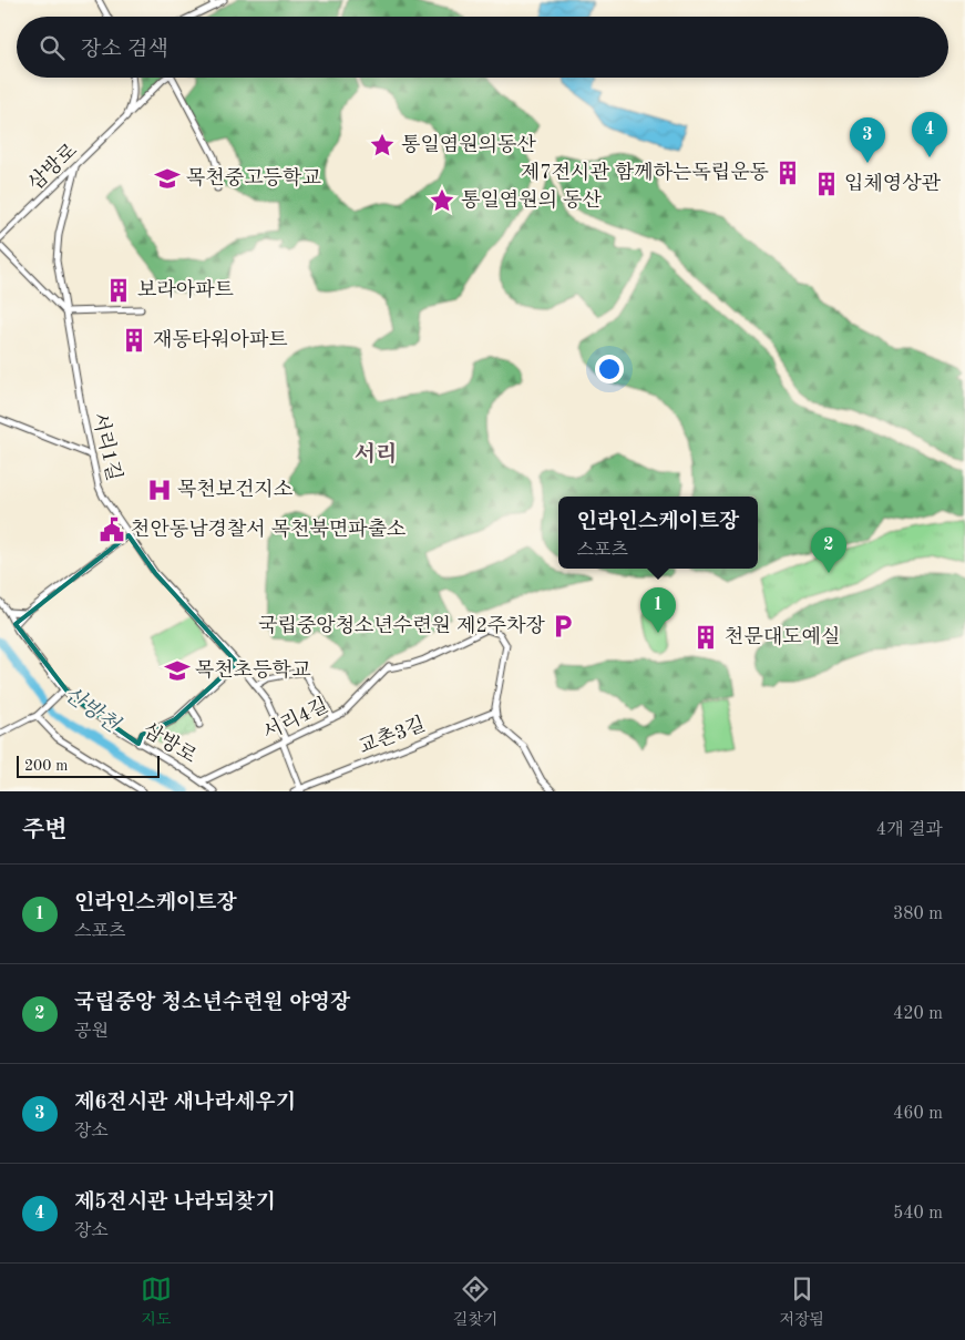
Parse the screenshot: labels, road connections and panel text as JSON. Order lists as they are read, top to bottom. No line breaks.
{"streets":{"street":["삼방로","서리1길","서리4길","교촌3길"]},"crossings":[["삼방로","서리1길"],["삼방로","서리4길"],["서리1길","서리4길"],["서리1길","교촌3길"],["서리4길","교촌3길"]],"districts":["서리"],"water":["산방천"],"places":{"place":["통일염원의동산","통일염원의 동산"],"building":["제7전시관 함께하는독립운동","입체영상관","보라아파트","재동타워아파트","천문대도예실"],"school or university":["목천중고등학교","목천초등학교"],"hospital":["목천보건지소"],"public building":["천안동남경찰서 목천북면파출소"],"parking":["국립중앙청소년수련원 제2주차장"]},"scale_bar":"200 m","page":{"search":"장소 검색","pins":["4","3","2","1"],"popup":["인라인스케이트장","스포츠"],"scale":"200 m","heading":["주변","4개 결과"],"list":[{"mark":"1","name":"인라인스케이트장","note":"스포츠","value":"380 m"},{"mark":"2","name":"국립중앙 청소년수련원 야영장","note":"공원","value":"420 m"},{"mark":"3","name":"제6전시관 새나라세우기","note":"장소","value":"460 m"},{"mark":"4","name":"제5전시관 나라되찾기","note":"장소","value":"540 m"}],"nav":["지도","길찾기","저장됨"]}}
